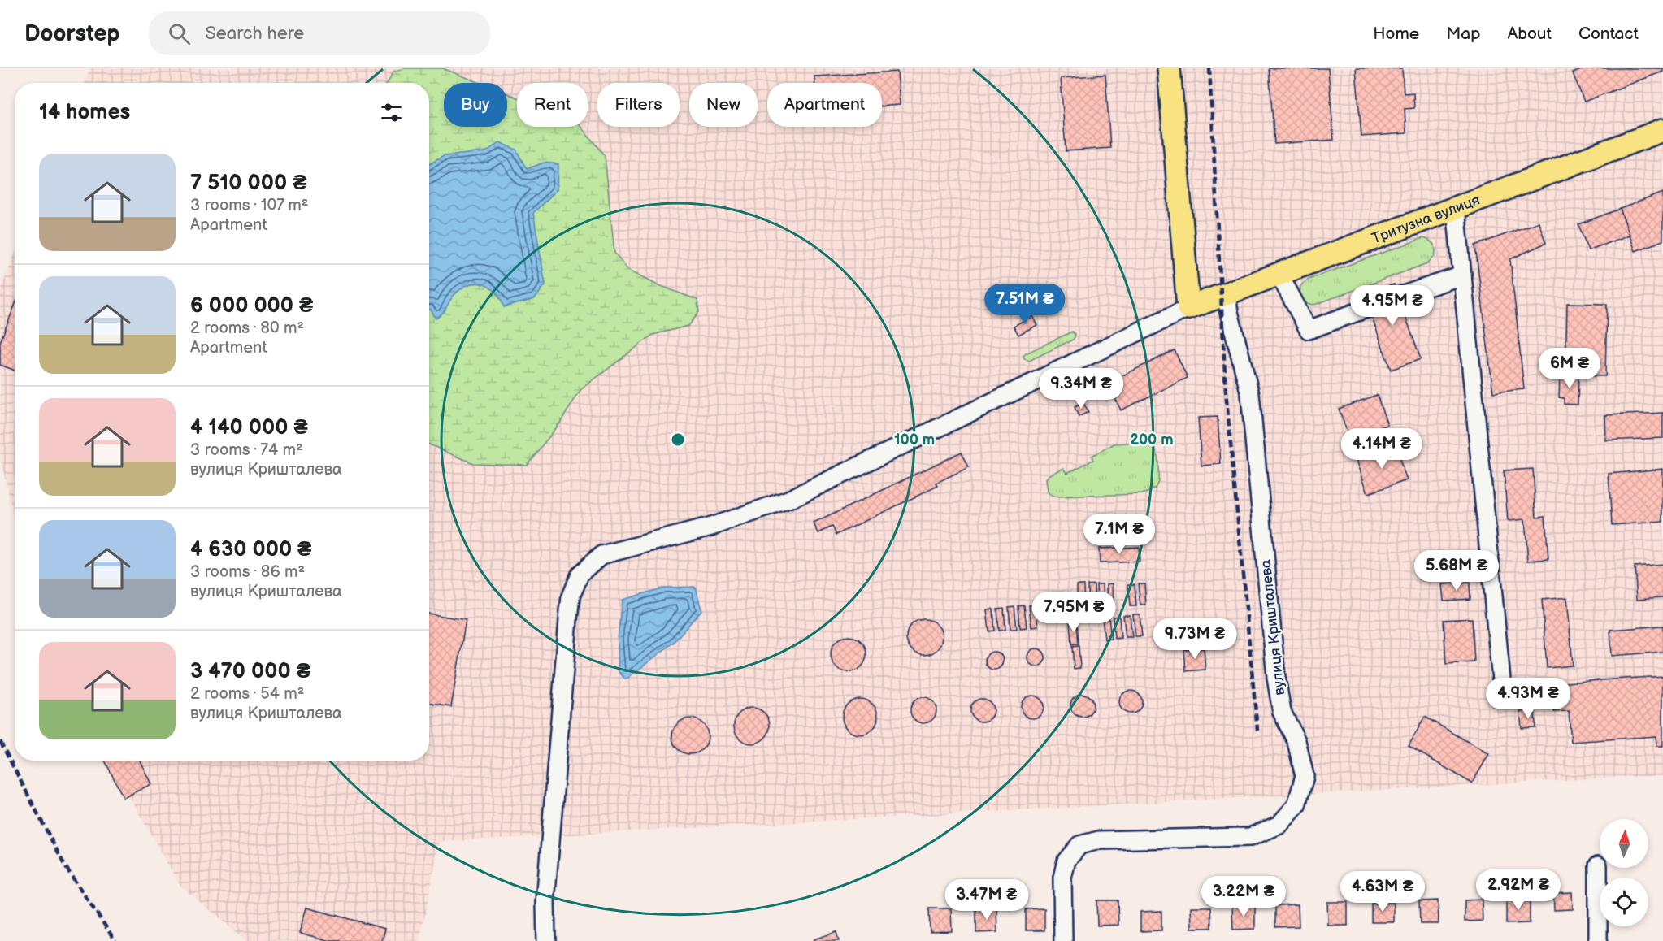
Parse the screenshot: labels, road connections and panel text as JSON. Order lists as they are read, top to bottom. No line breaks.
{"streets":{"main road":["Тритузна вулиця"],"street":["вулиця Кришталева"]},"crossings":[["Тритузна вулиця","вулиця Кришталева"]],"north":"top","page":{"header":"Doorstep","search":"Search here","nav":["Home","Map","About","Contact"],"chip":["Buy","Rent","Filters","New","Apartment"],"heading":"14 homes","list":[{"name":"7 510 000 ₴","note":"3 rooms · 107 m² · Apartment"},{"name":"6 000 000 ₴","note":"2 rooms · 80 m² · Apartment"},{"name":"4 140 000 ₴","note":"3 rooms · 74 m² · вулиця Кришталева"},{"name":"4 630 000 ₴","note":"3 rooms · 86 m² · вулиця Кришталева"},{"name":"3 470 000 ₴","note":"2 rooms · 54 m² · вулиця Кришталева"}],"price":["7.51M ₴","4.95M ₴","6M ₴","9.34M ₴","4.14M ₴","7.1M ₴","5.68M ₴","7.95M ₴","9.73M ₴","4.93M ₴","2.92M ₴","4.63M ₴","3.22M ₴","3.47M ₴"]},"rings":["100 m","200 m"]}
